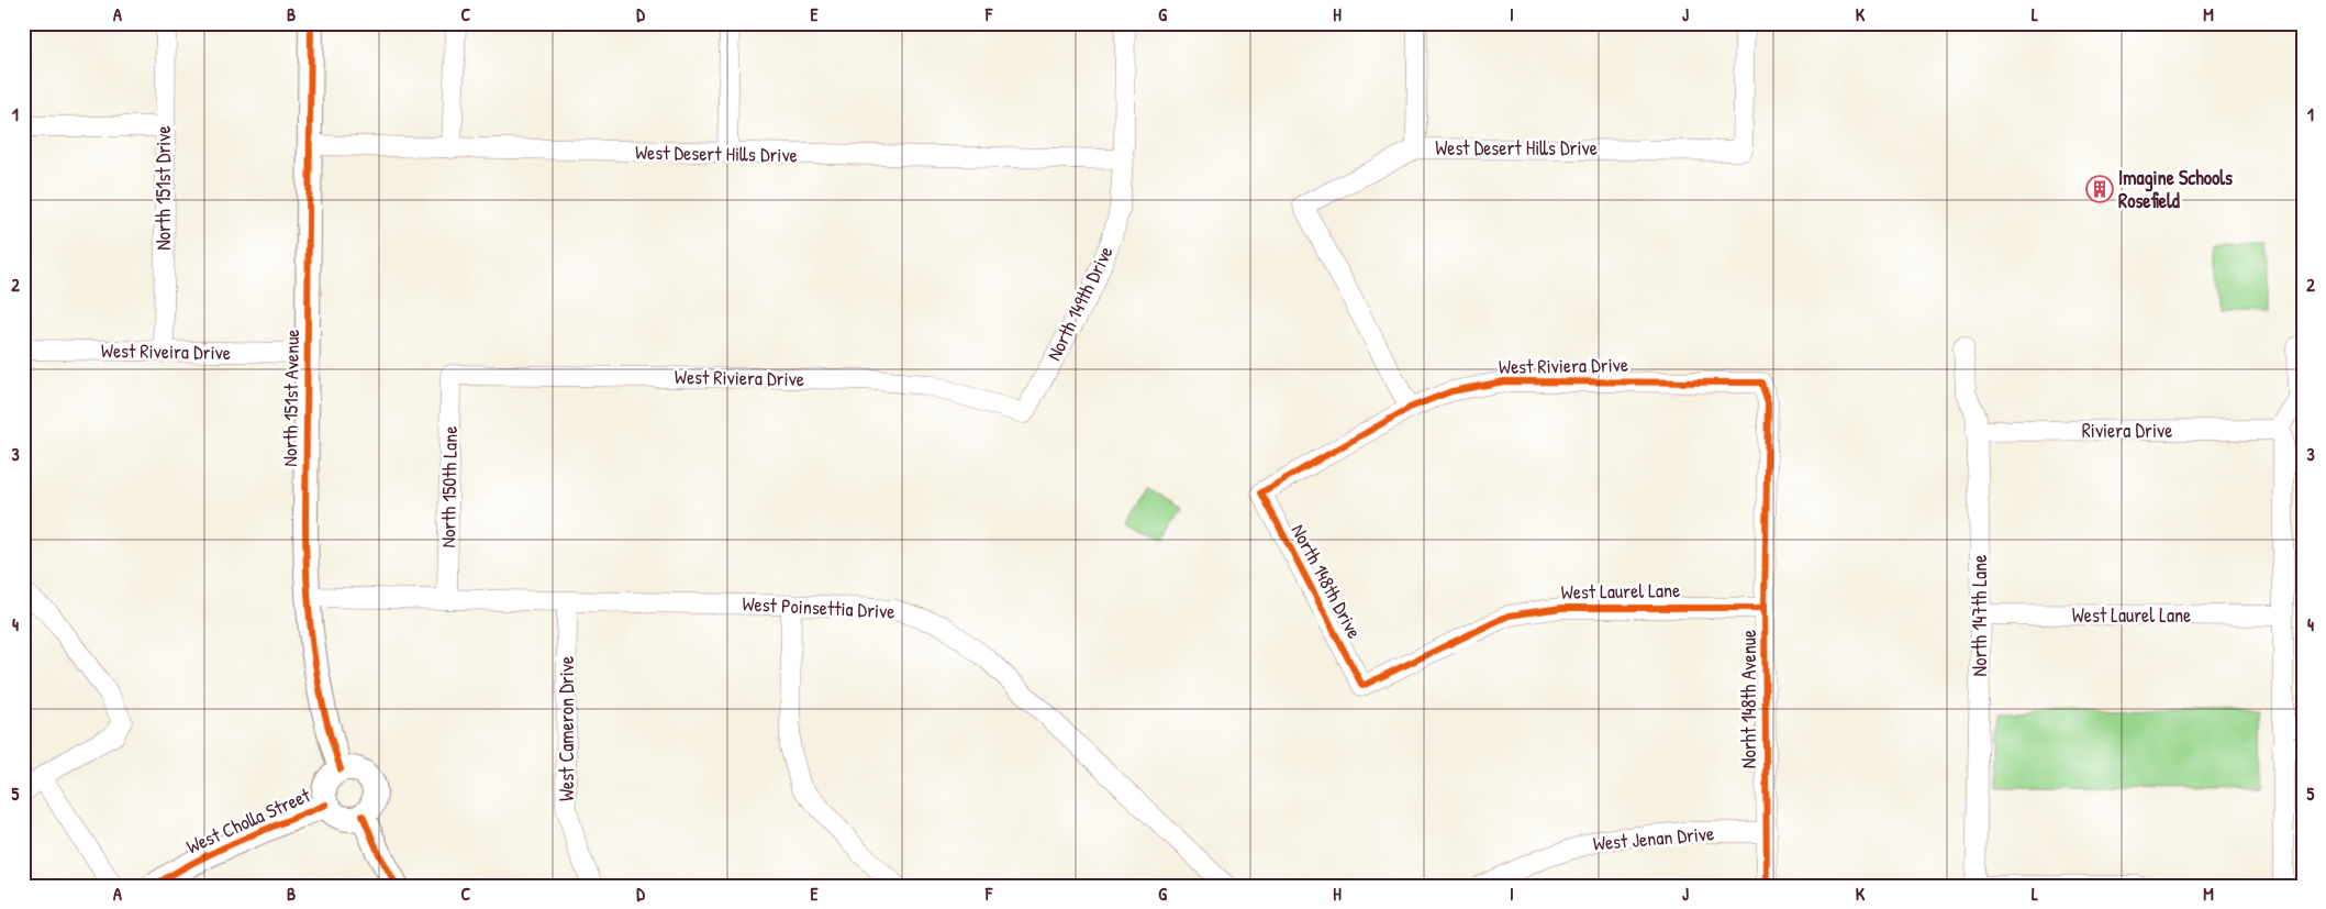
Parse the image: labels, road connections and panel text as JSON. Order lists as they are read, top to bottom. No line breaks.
{"streets":{"street":["West Desert Hills Drive","North 151st Drive","North 149th Drive","West Riveira Drive","West Riviera Drive","North 151st Avenue","Riviera Drive","North 150th Lane","North 148th Drive","West Laurel Lane","West Poinsettia Drive","North 147th Lane","Norht 148th Avenue","West Cameron Drive","West Cholla Street","West Jenan Drive"]},"crossings":[["West Desert Hills Drive","North 149th Drive"],["West Desert Hills Drive","West Riviera Drive"],["West Desert Hills Drive","North 151st Avenue"],["North 151st Drive","West Riveira Drive"],["North 149th Drive","West Riviera Drive"],["West Riveira Drive","North 151st Avenue"],["West Riviera Drive","North 150th Lane"],["West Riviera Drive","North 148th Drive"],["West Riviera Drive","Norht 148th Avenue"],["North 151st Avenue","West Poinsettia Drive"],["North 151st Avenue","West Cholla Street"],["Riviera Drive","North 147th Lane"],["North 150th Lane","West Poinsettia Drive"],["North 148th Drive","West Laurel Lane"],["West Laurel Lane","North 147th Lane"],["West Laurel Lane","Norht 148th Avenue"],["West Poinsettia Drive","West Cameron Drive"],["Norht 148th Avenue","West Jenan Drive"]],"places":{"building":["Imagine Schools Rosefield"]},"grid":{"columns":["A","B","C","D","E","F","G","H","I","J","K","L","M"],"rows":["1","2","3","4","5"]}}
